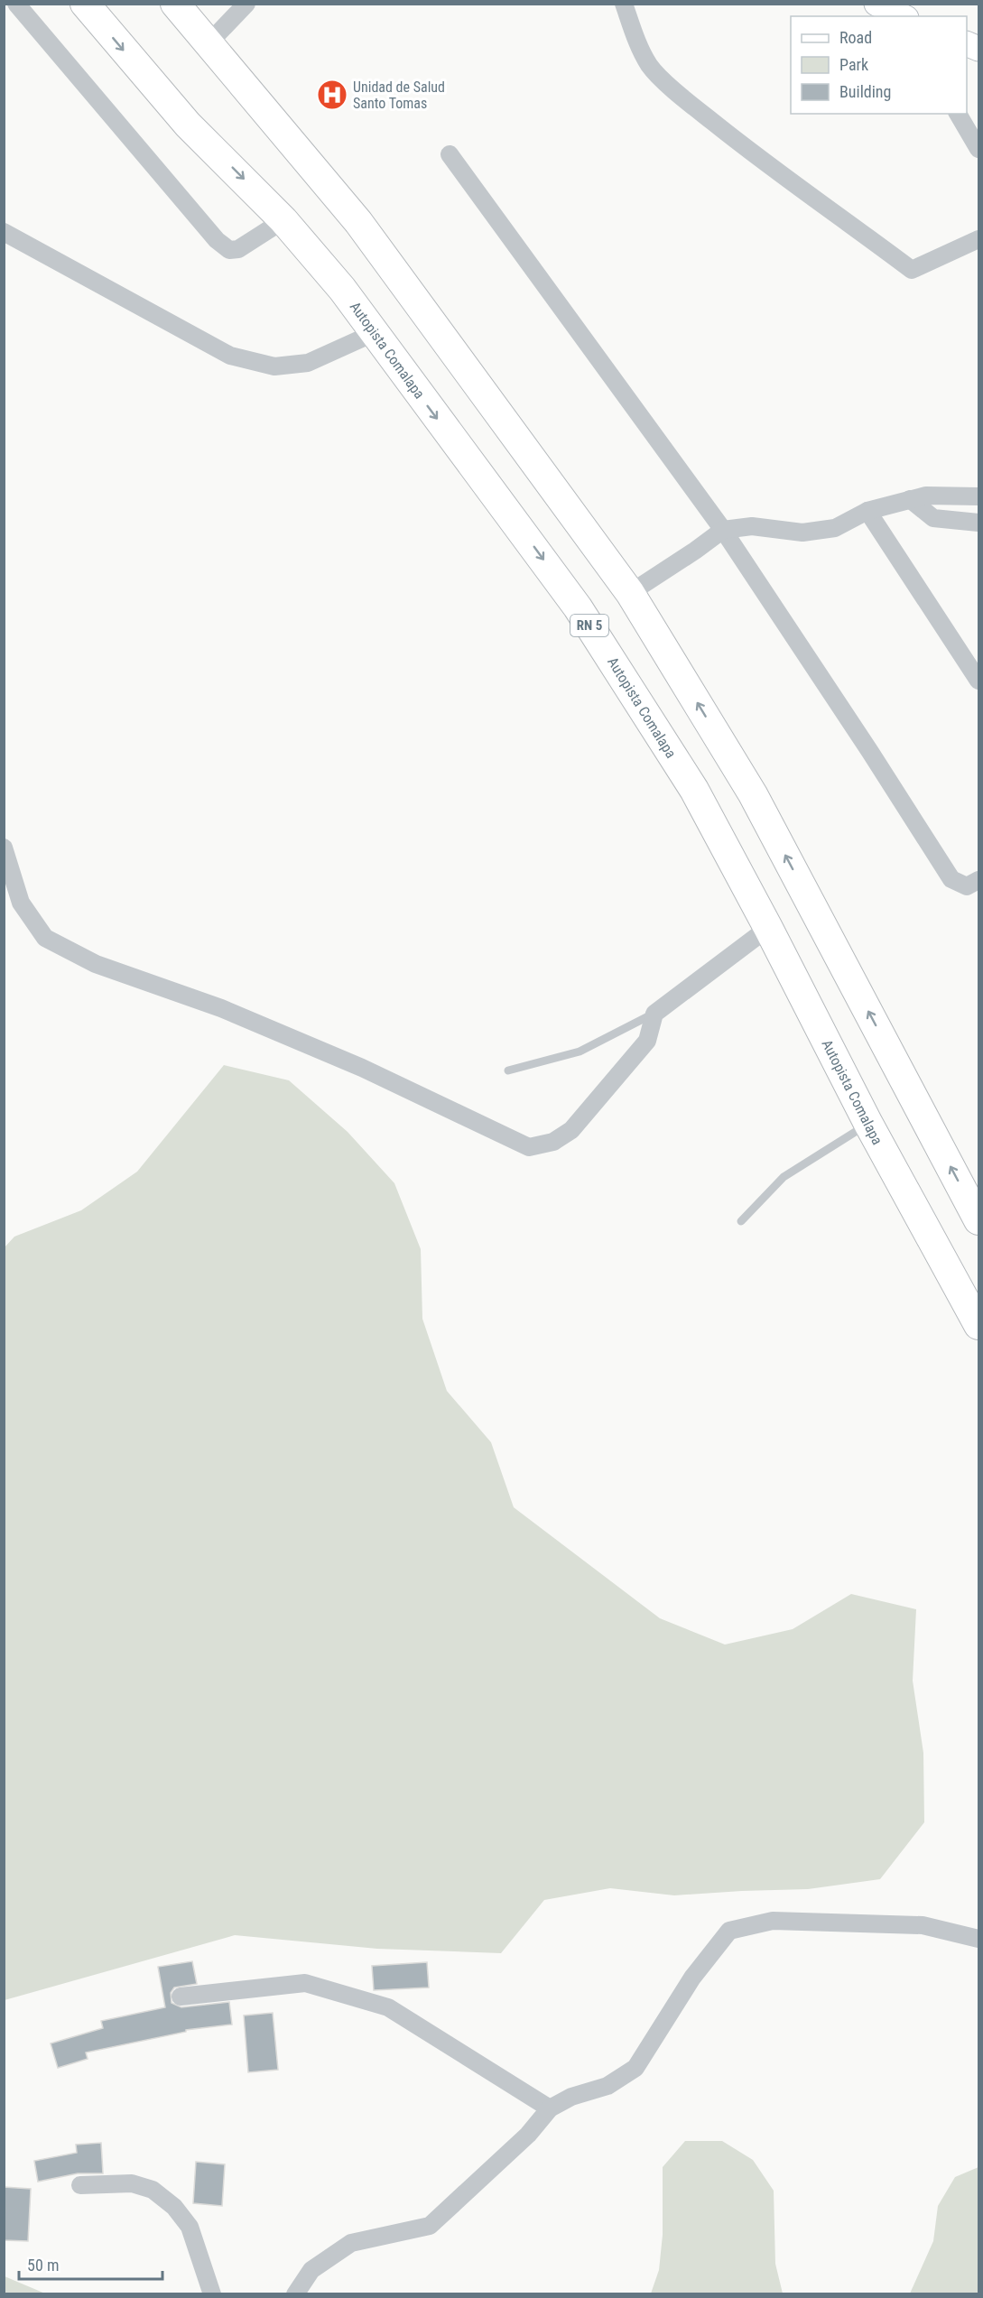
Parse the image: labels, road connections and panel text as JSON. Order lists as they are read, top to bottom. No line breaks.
{"streets":{"highway":["Autopista Comalapa","RN 5"]},"places":{"hospital":["Unidad de Salud Santo Tomas"]},"legend":["Road","Park","Building"],"scale_bar":"50 m"}
